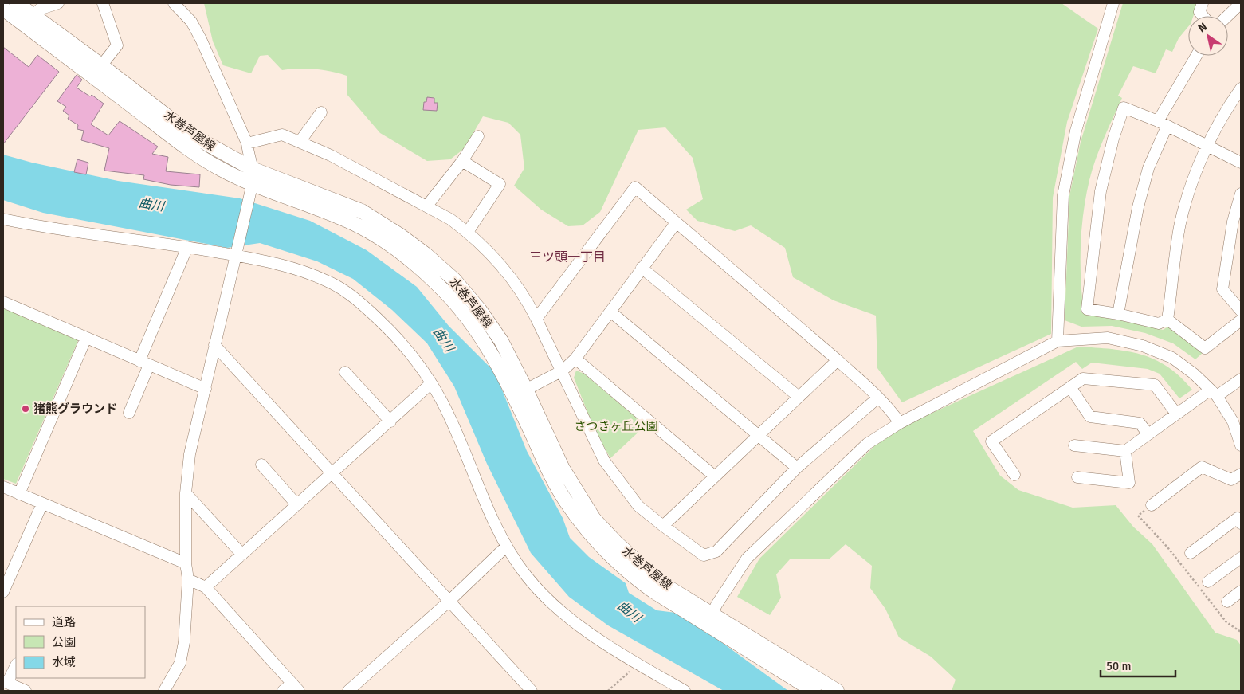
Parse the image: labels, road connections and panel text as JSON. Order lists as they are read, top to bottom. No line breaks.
{"streets":{"main road":["水巻芦屋線"]},"districts":["三ツ頭一丁目"],"water":["曲川"],"parks":["さつきヶ丘公園"],"places":["猪熊グラウンド"],"legend":["道路","公園","水域"],"scale_bar":"50 m","north":"top left"}
